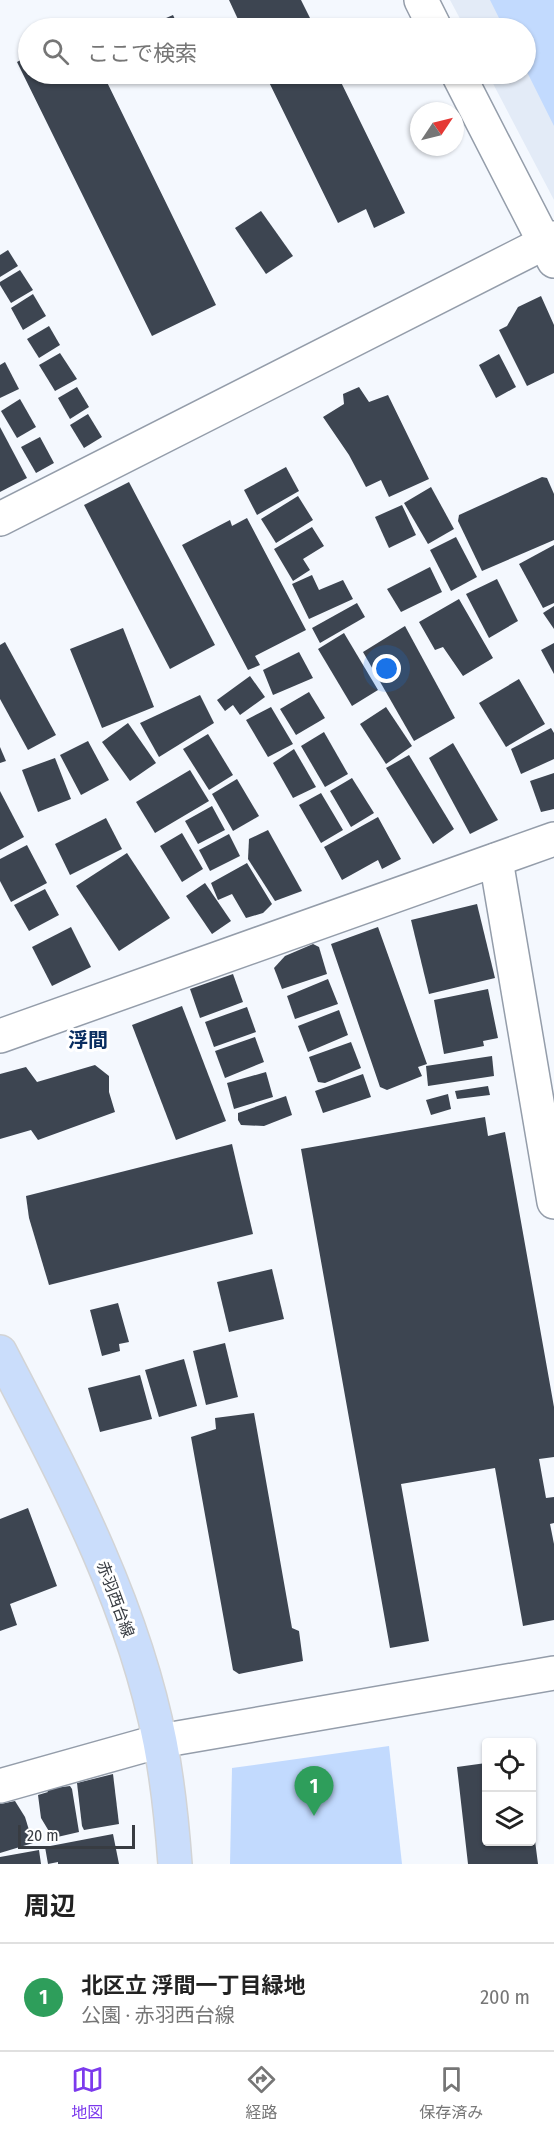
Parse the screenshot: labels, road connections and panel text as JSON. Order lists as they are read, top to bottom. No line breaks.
{"streets":{"main road":["赤羽西台線"]},"districts":["浮間"],"scale_bar":"20 m","north":"top right","page":{"search":"ここで検索","pins":"1","scale":"20 m","heading":"周辺","list":[{"mark":"1","name":"北区立 浮間一丁目緑地","note":"公園 · 赤羽西台線","value":"200 m"}],"nav":["地図","経路","保存済み"]}}
